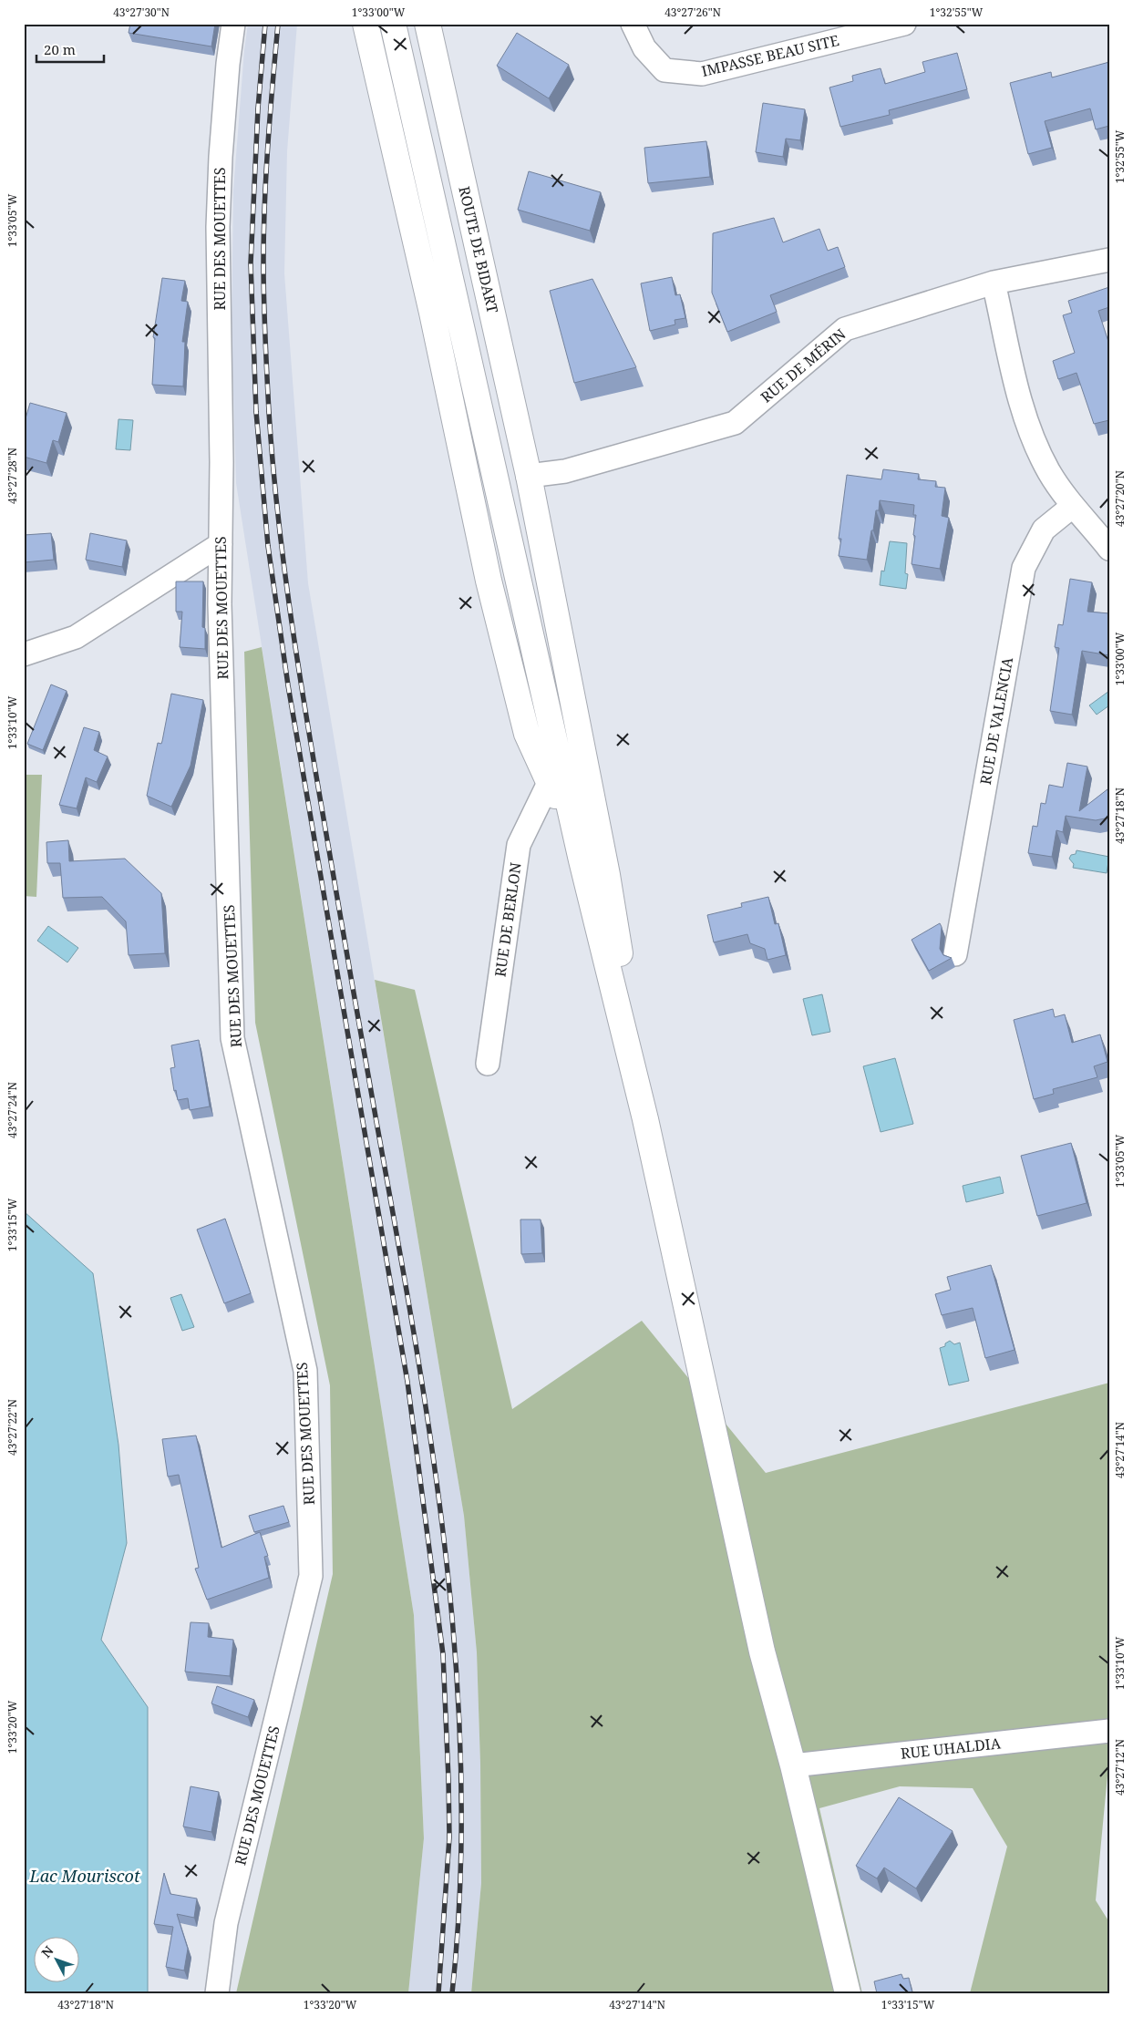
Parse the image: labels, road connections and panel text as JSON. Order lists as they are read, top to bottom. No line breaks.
{"streets":{"main road":["ROUTE DE BIDART"],"street":["IMPASSE BEAU SITE","RUE DES MOUETTES","RUE DE MÉRIN","RUE DE VALENCIA","RUE DE BERLON","RUE UHALDIA"]},"crossings":[["ROUTE DE BIDART","RUE DE MÉRIN"]],"water":["Lac Mouriscot"],"scale_bar":"20 m","north":"top left","coordinates":["43°27'30\"N","1°33'00\"W","43°27'26\"N","1°32'55\"W","1°33'05\"W","43°27'28\"N","43°27'20\"N","1°33'10\"W","43°27'18\"N","43°27'24\"N","1°33'15\"W","43°27'22\"N","43°27'14\"N","1°33'20\"W","43°27'12\"N"]}
